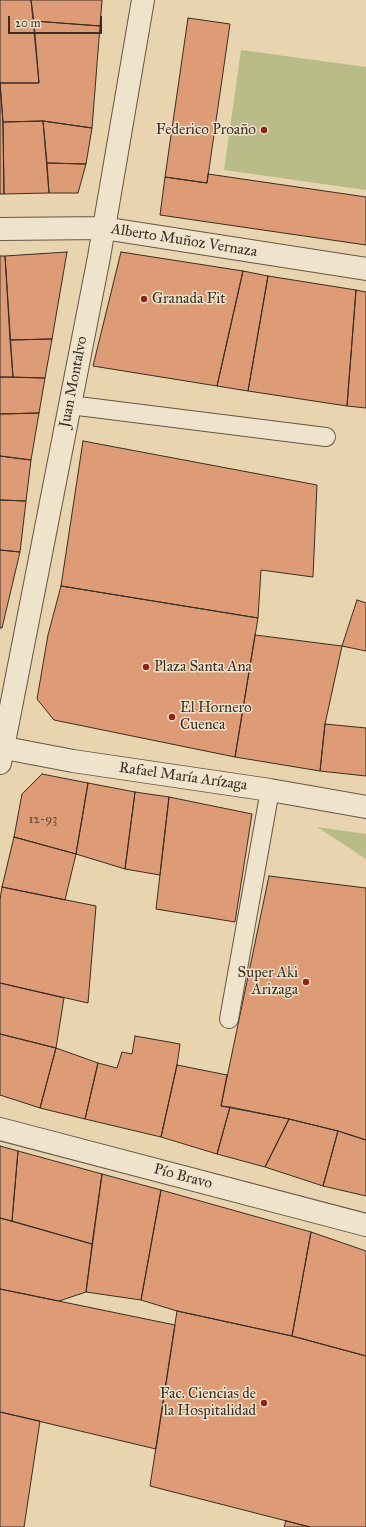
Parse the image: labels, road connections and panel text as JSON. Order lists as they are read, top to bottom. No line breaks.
{"streets":{"street":["Alberto Muñoz Vernaza","Juan Montalvo","Rafael María Arízaga","Pío Bravo"]},"crossings":[["Alberto Muñoz Vernaza","Juan Montalvo"],["Juan Montalvo","Rafael María Arízaga"]],"places":["Federico Proaño","Granada Fit","Plaza Santa Ana","El Hornero Cuenca","Super Aki Arizaga","Fac. Ciencias de la Hospitalidad"],"house_numbers":["12-93"],"scale_bar":"20 m"}
